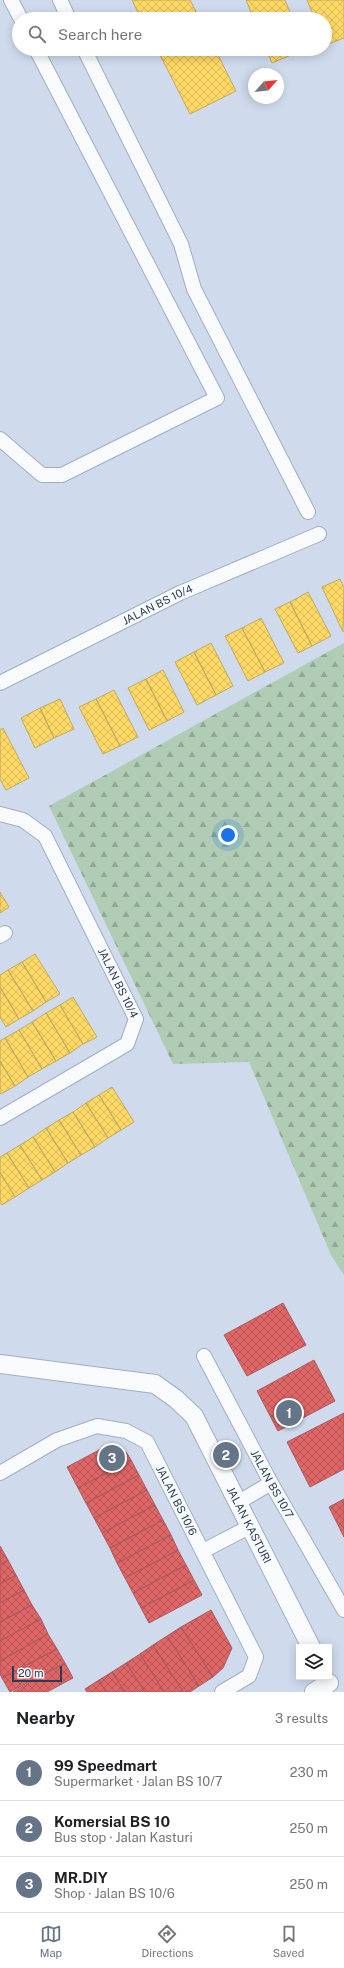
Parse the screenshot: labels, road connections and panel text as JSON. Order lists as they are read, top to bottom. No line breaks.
{"streets":{"street":["JALAN BS 10/4","JALAN BS 10/7","JALAN BS 10/6","JALAN KASTURI"]},"scale_bar":"20 m","north":"top right","page":{"search":"Search here","pins":["1","2","3"],"scale":"20 m","heading":["Nearby","3 results"],"list":[{"mark":"1","name":"99 Speedmart","note":"Supermarket · Jalan BS 10/7","value":"230 m"},{"mark":"2","name":"Komersial BS 10","note":"Bus stop · Jalan Kasturi","value":"250 m"},{"mark":"3","name":"MR.DIY","note":"Shop · Jalan BS 10/6","value":"250 m"}],"nav":["Map","Directions","Saved"]}}
